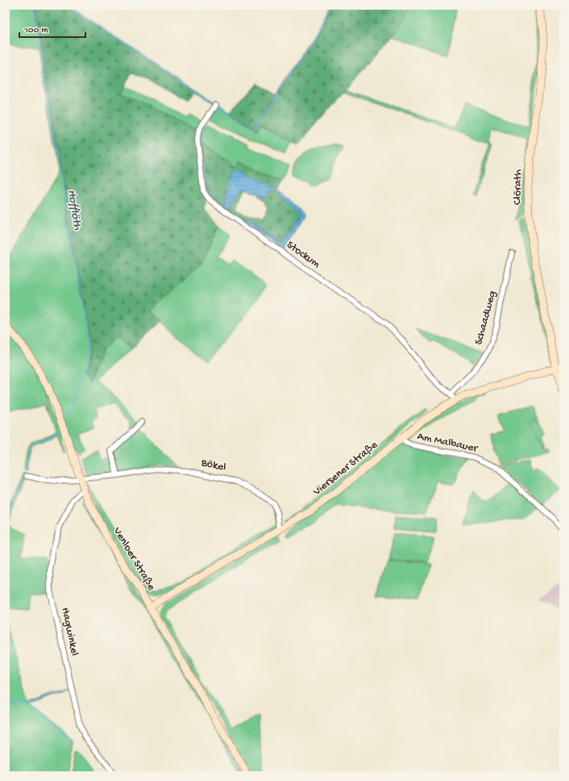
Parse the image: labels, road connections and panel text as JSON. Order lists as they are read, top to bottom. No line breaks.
{"streets":{"main road":["Clörath","Viersener Straße","Venloer Straße"],"street":["Stockum","Schaadweg","Am Malbauer","Bökel","Hagwinkel"]},"crossings":[["Clörath","Viersener Straße"],["Stockum","Schaadweg"],["Stockum","Viersener Straße"],["Am Malbauer","Viersener Straße"],["Bökel","Viersener Straße"],["Bökel","Venloer Straße"],["Viersener Straße","Venloer Straße"],["Venloer Straße","Hagwinkel"]],"water":["Hofflöth"],"scale_bar":"100 m"}
